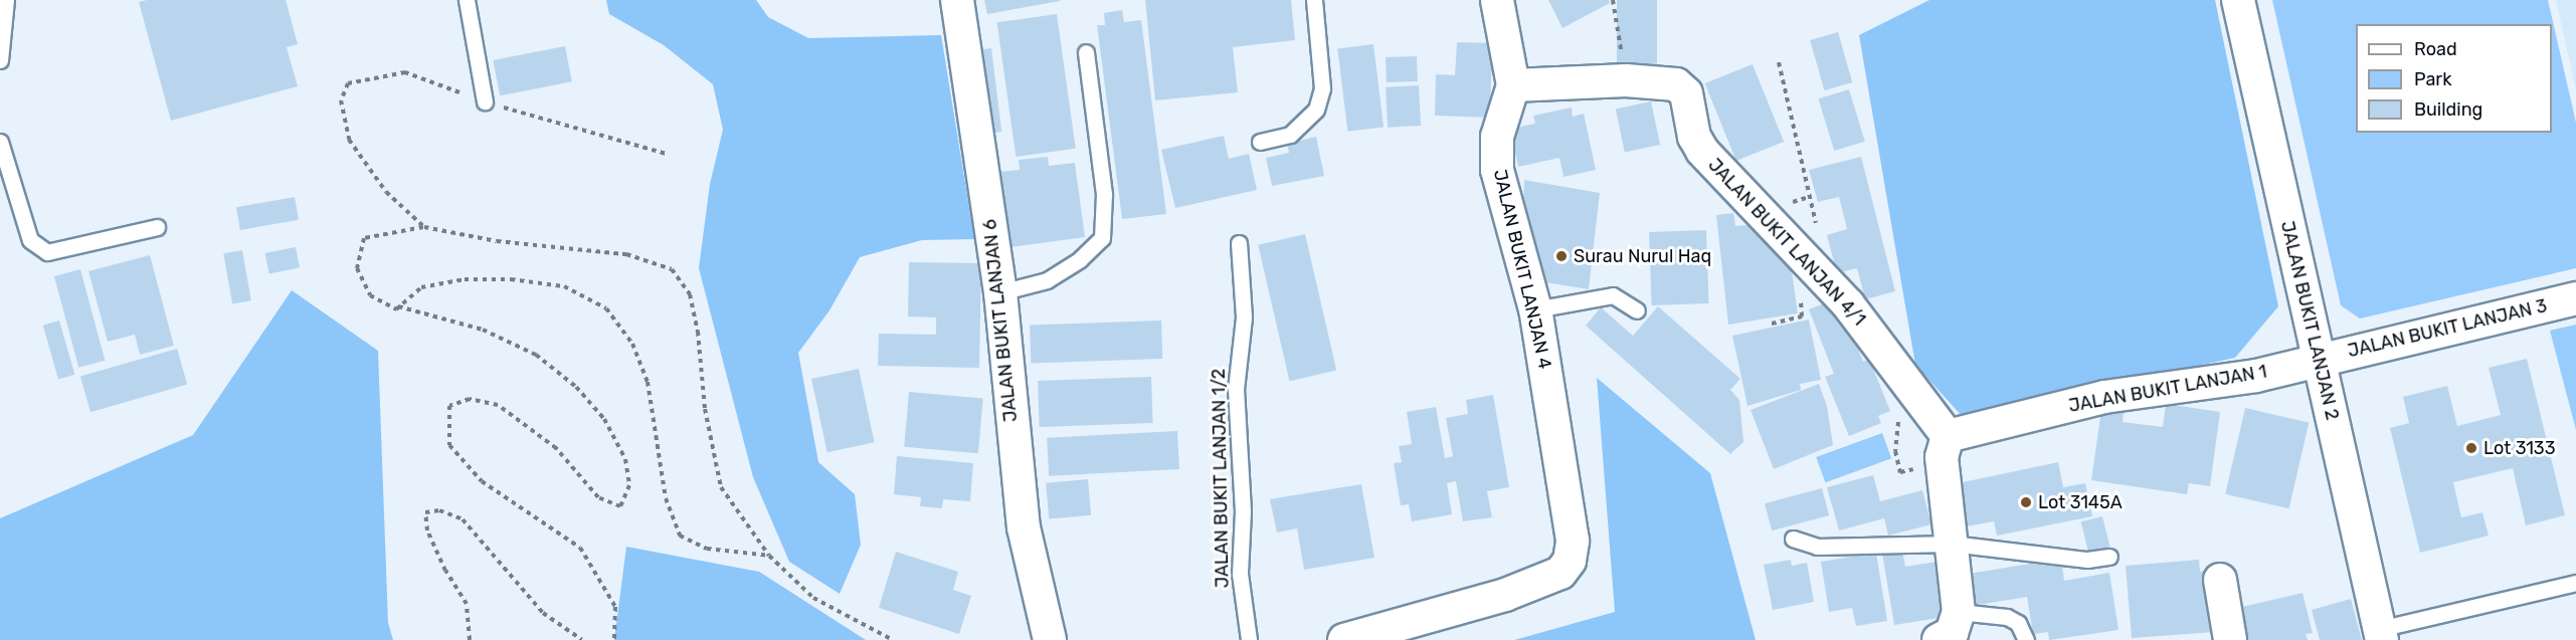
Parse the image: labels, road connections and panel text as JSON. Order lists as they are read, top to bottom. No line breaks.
{"streets":{"street":["JALAN BUKIT LANJAN 4/1","JALAN BUKIT LANJAN 4","JALAN BUKIT LANJAN 6","JALAN BUKIT LANJAN 2","JALAN BUKIT LANJAN 3","JALAN BUKIT LANJAN 1"],"lane":["JALAN BUKIT LANJAN 1/2"]},"crossings":[["JALAN BUKIT LANJAN 4/1","JALAN BUKIT LANJAN 4"],["JALAN BUKIT LANJAN 4/1","JALAN BUKIT LANJAN 1"],["JALAN BUKIT LANJAN 2","JALAN BUKIT LANJAN 3"],["JALAN BUKIT LANJAN 2","JALAN BUKIT LANJAN 1"],["JALAN BUKIT LANJAN 3","JALAN BUKIT LANJAN 1"]],"places":["Surau Nurul Haq","Lot 3133","Lot 3145A"],"legend":["Road","Park","Building"]}
